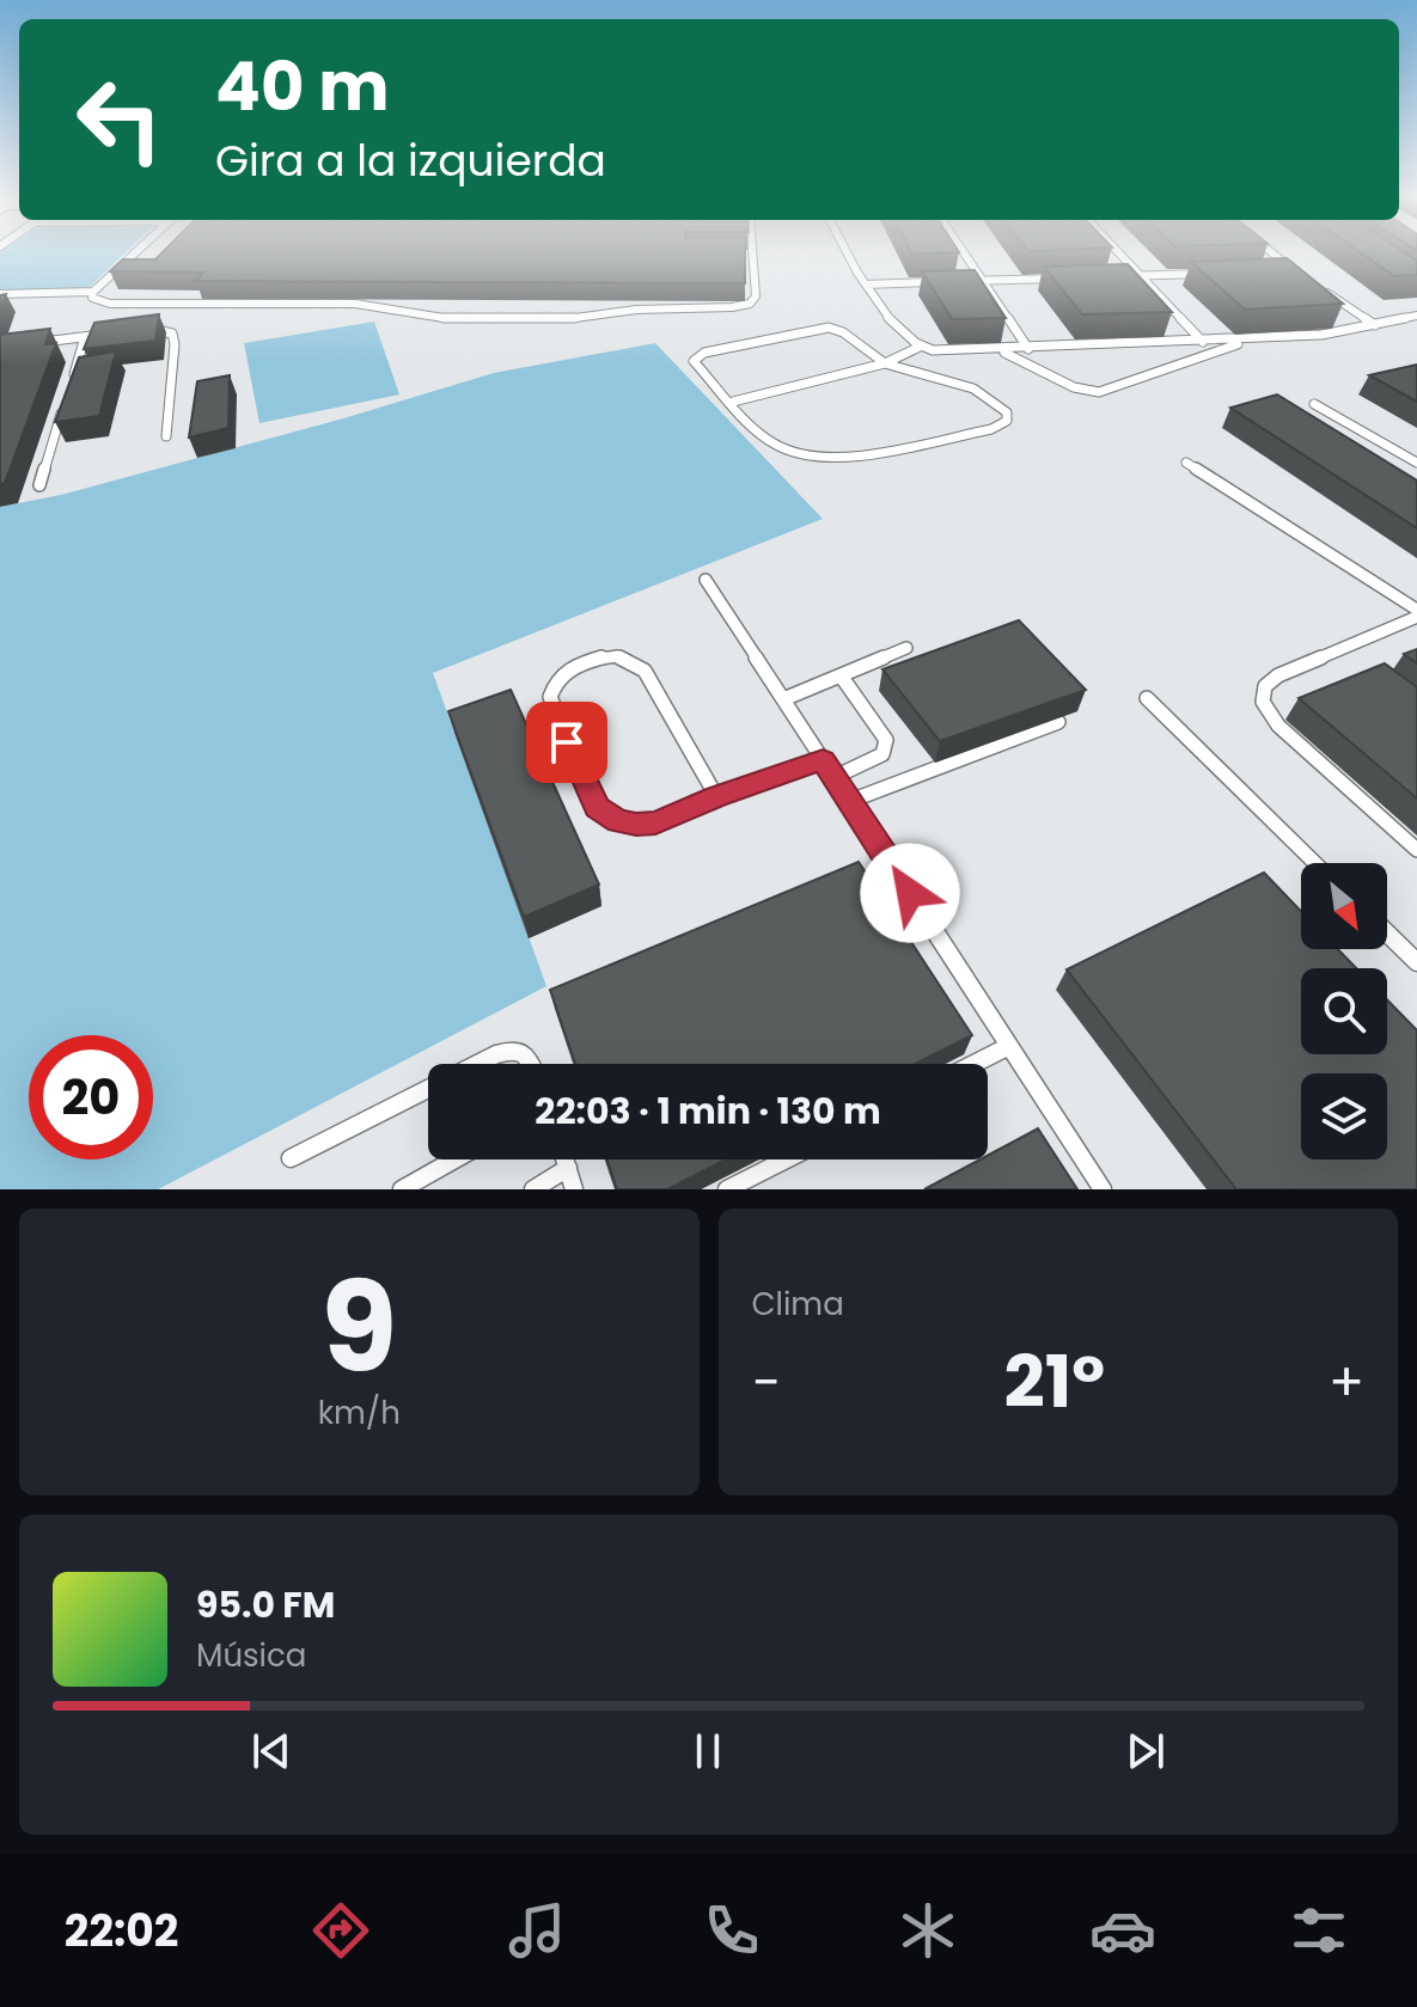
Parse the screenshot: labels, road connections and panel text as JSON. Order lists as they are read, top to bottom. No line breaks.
{"north":"bottom right","page":{"turn":["40 m","Gira a la izquierda"],"limit":"20","trip":"22:03 · 1 min · 130 m","tile":[["9","km/h"],"Clima"],"heat":["−","21°","+"],"song":["95.0 FM","Música"],"tabs":"22:02"}}
